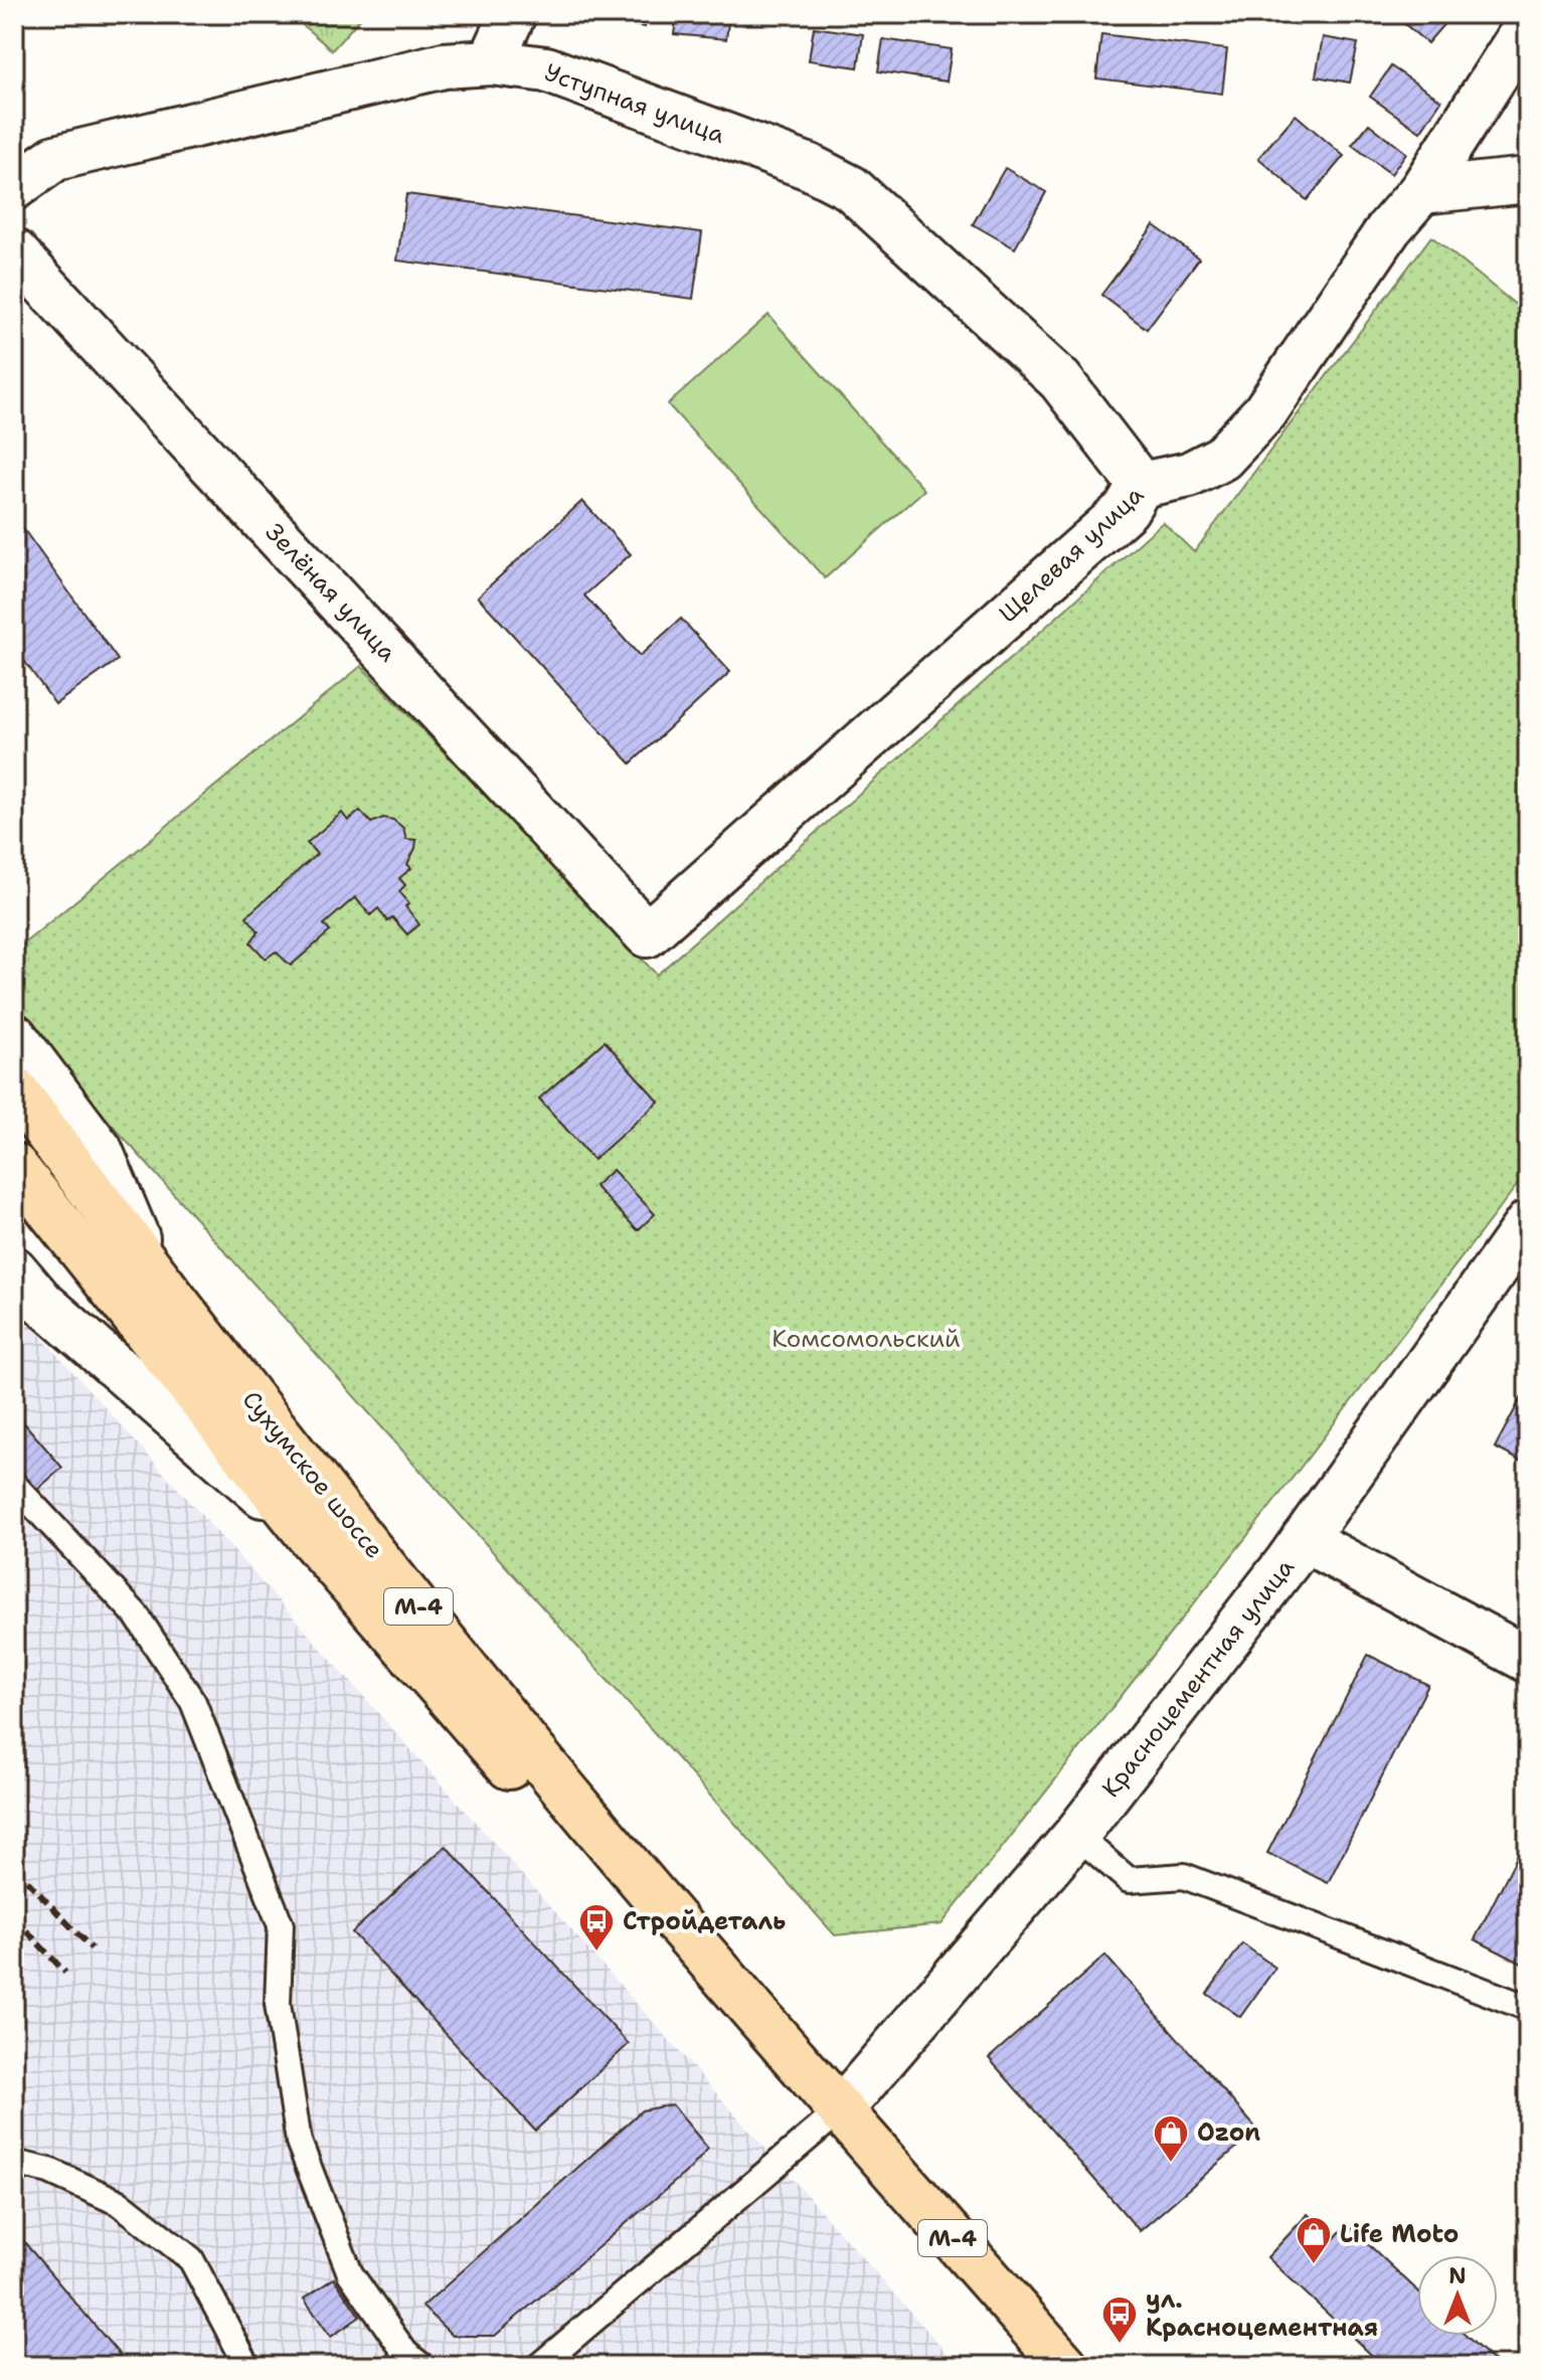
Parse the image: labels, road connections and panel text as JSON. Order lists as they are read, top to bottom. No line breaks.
{"streets":{"highway":["Сухумское шоссе","М-4"],"street":["Уступная улица","Щелевая улица","Зелёная улица","Красноцементная улица"]},"crossings":[["Уступная улица","Щелевая улица"],["Щелевая улица","Зелёная улица"],["Сухумское шоссе","Красноцементная улица"]],"parks":["Комсомольский"],"places":{"bus stop":["Стройдеталь","ул. Красноцементная"],"shop":["Ozon","Life Moto"]},"north":"top"}
